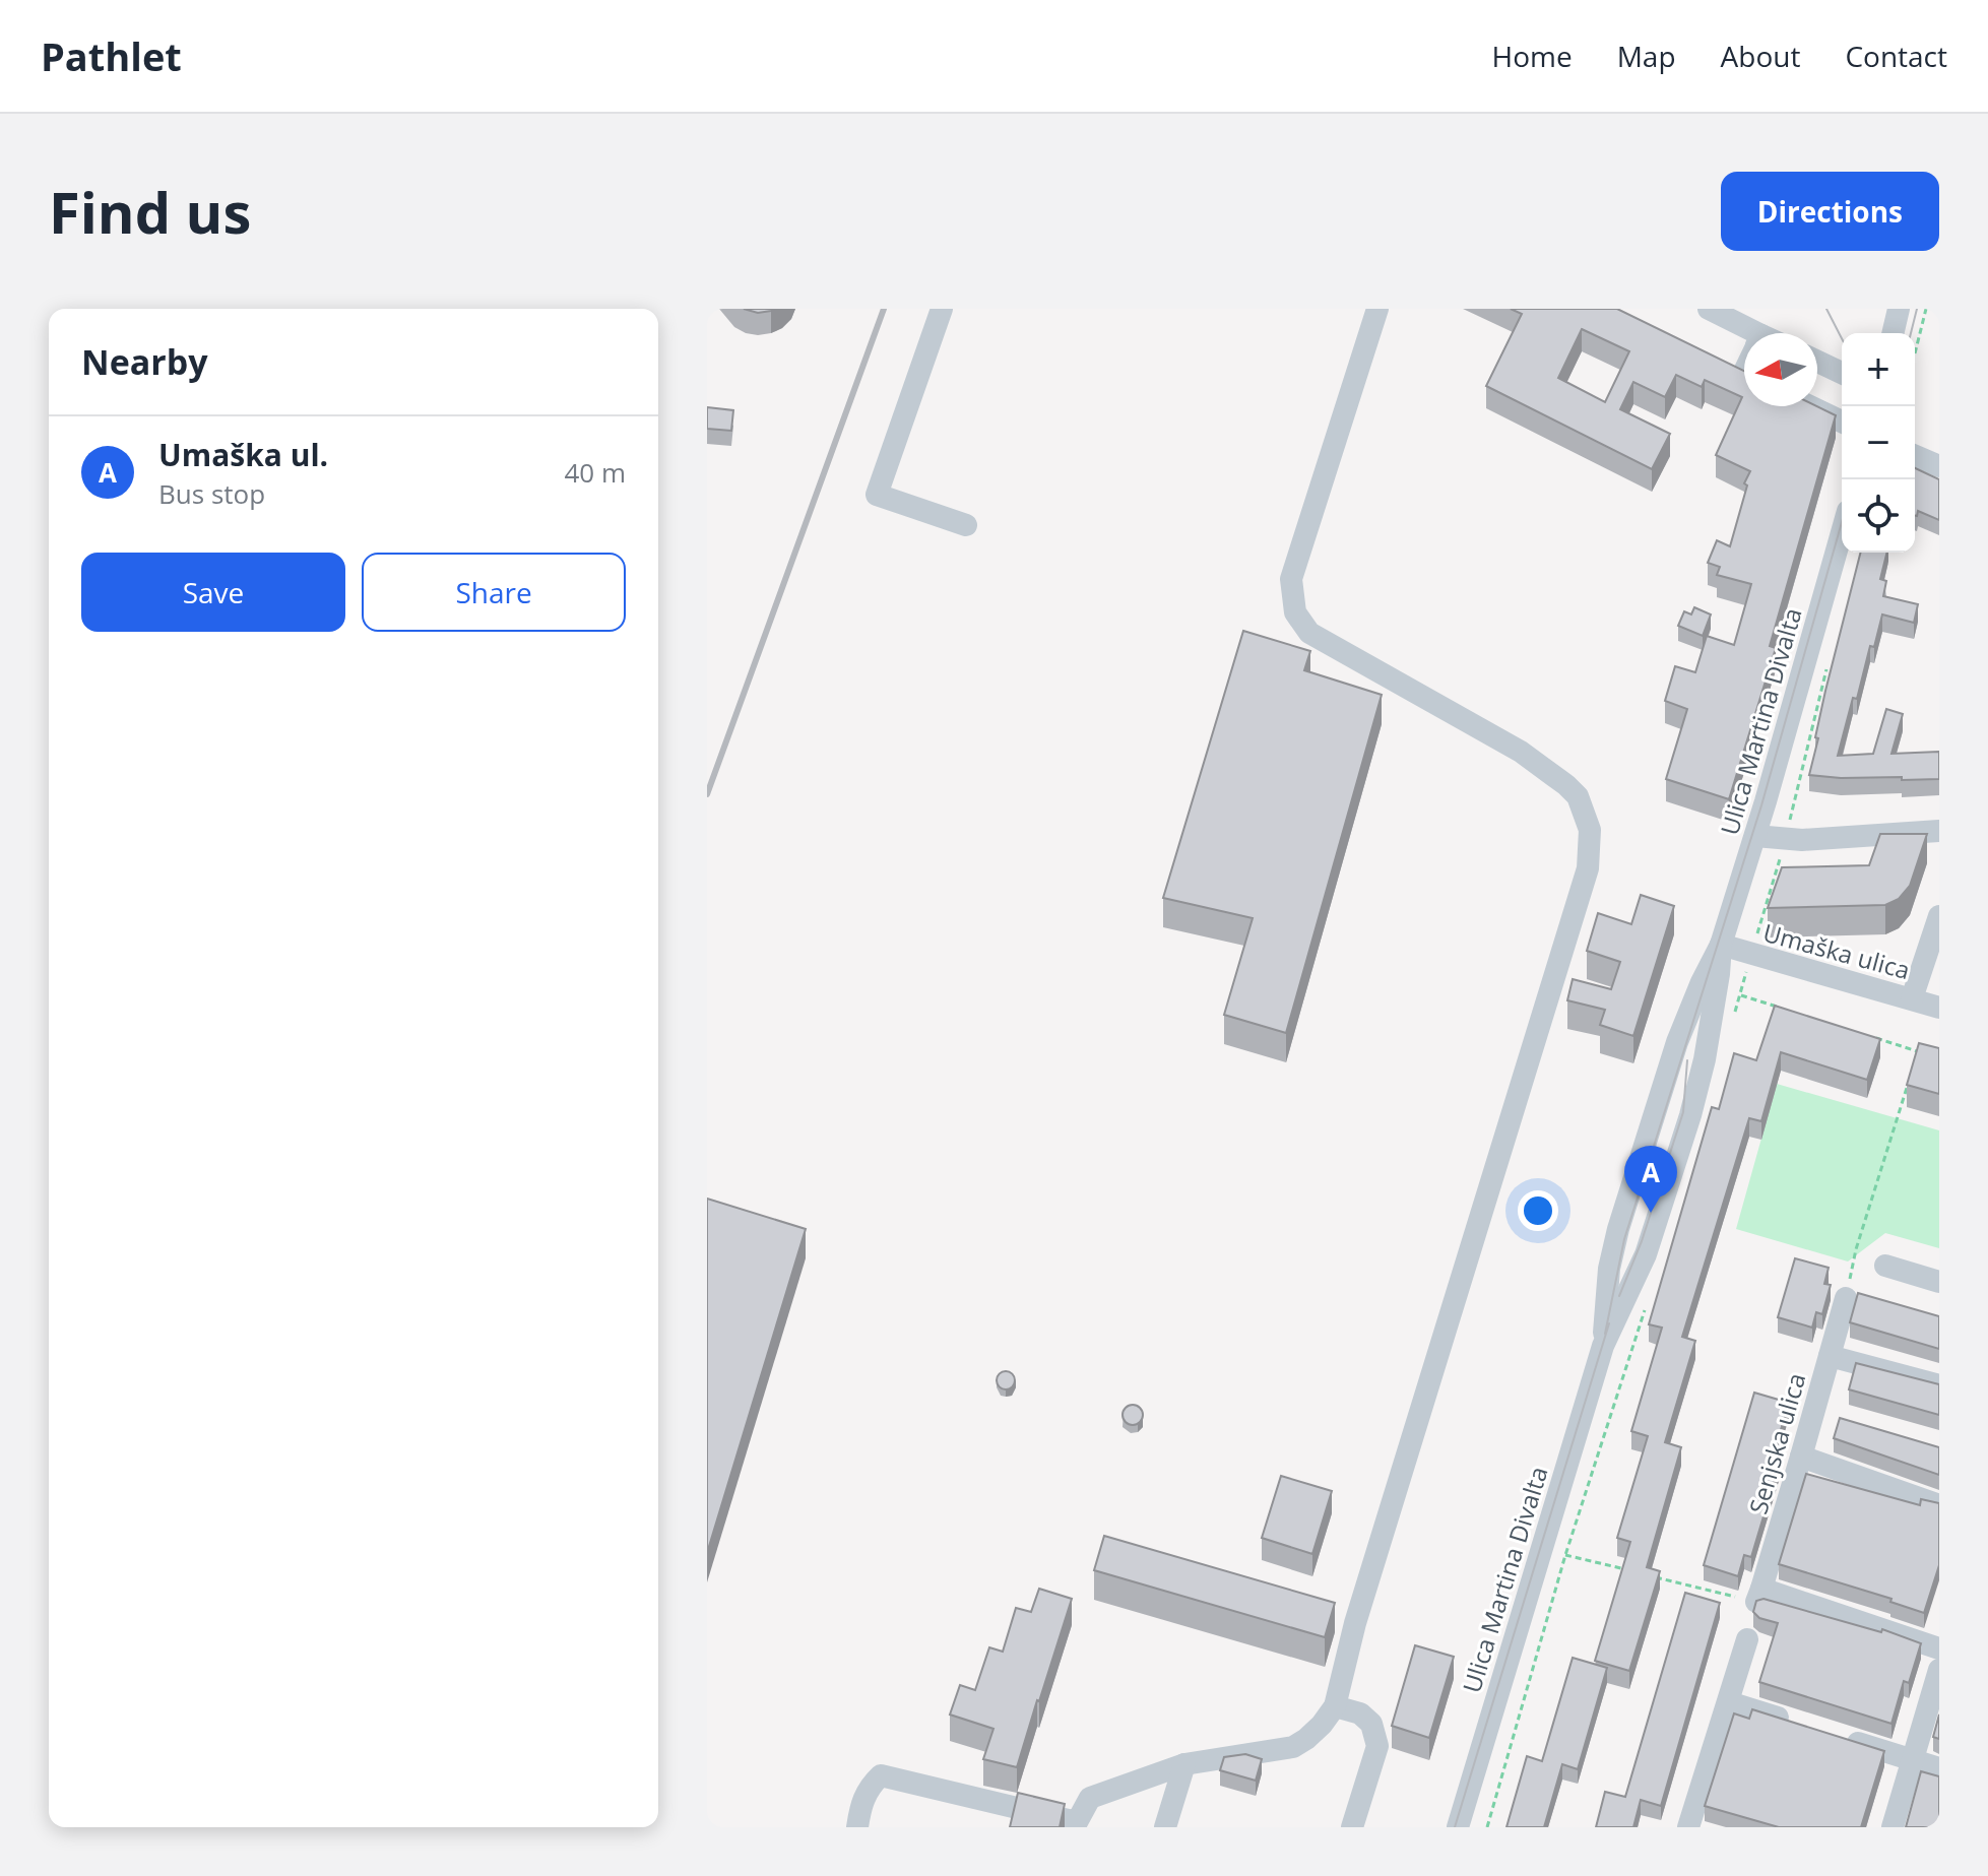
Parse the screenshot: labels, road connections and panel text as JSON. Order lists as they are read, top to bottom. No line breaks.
{"streets":{"street":["Ulica Martina Divalta","Umaška ulica","Senjska ulica"]},"crossings":[["Ulica Martina Divalta","Umaška ulica"]],"north":"left","page":{"header":"Pathlet","nav":["Home","Map","About","Contact"],"buttons":["Directions",["Save","Share"]],"title":"Find us","heading":"Nearby","map_buttons":["+","−"],"list":[{"mark":"A","name":"Umaška ul.","note":"Bus stop","value":"40 m"}],"pins":"A"}}
